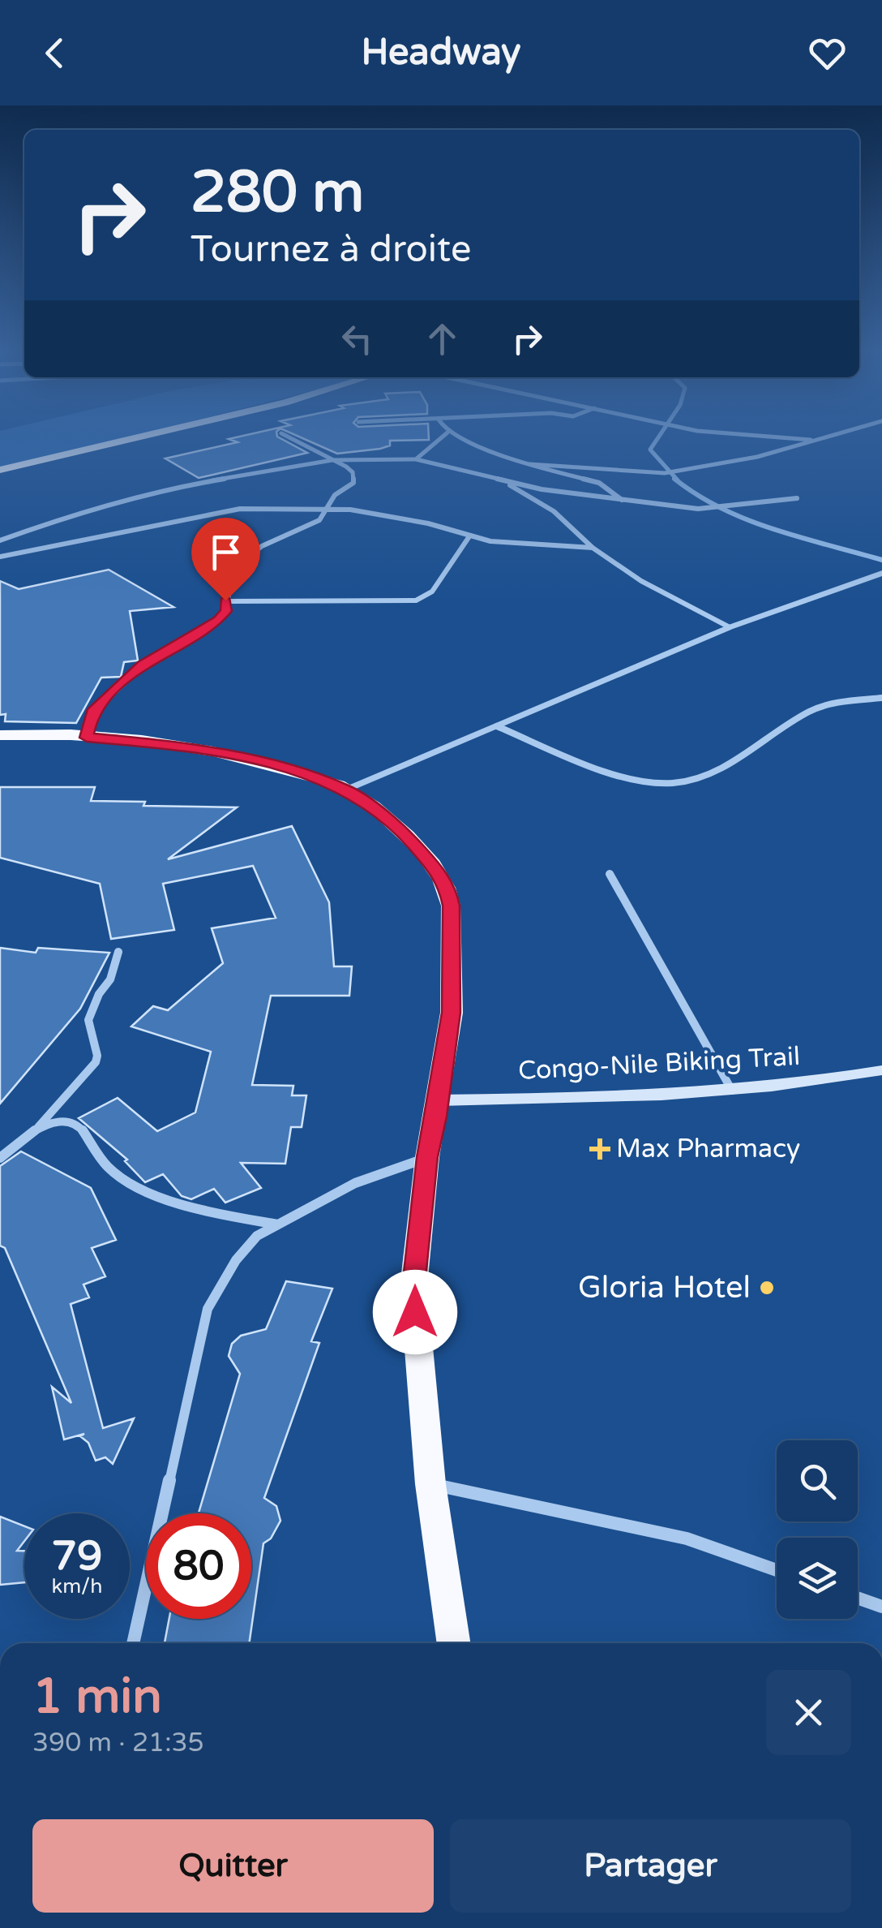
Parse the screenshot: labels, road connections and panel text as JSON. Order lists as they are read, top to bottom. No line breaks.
{"streets":{"main road":["Congo-Nile Biking Trail"]},"places":{"health":["Max Pharmacy"],"other":["Gloria Hotel"]},"page":{"header":"Headway","turn":["280 m","Tournez à droite"],"speed":"79 km/h","limit":"80","heading":["1 min","390 m · 21:35"],"buttons":["Quitter","Partager"]}}
